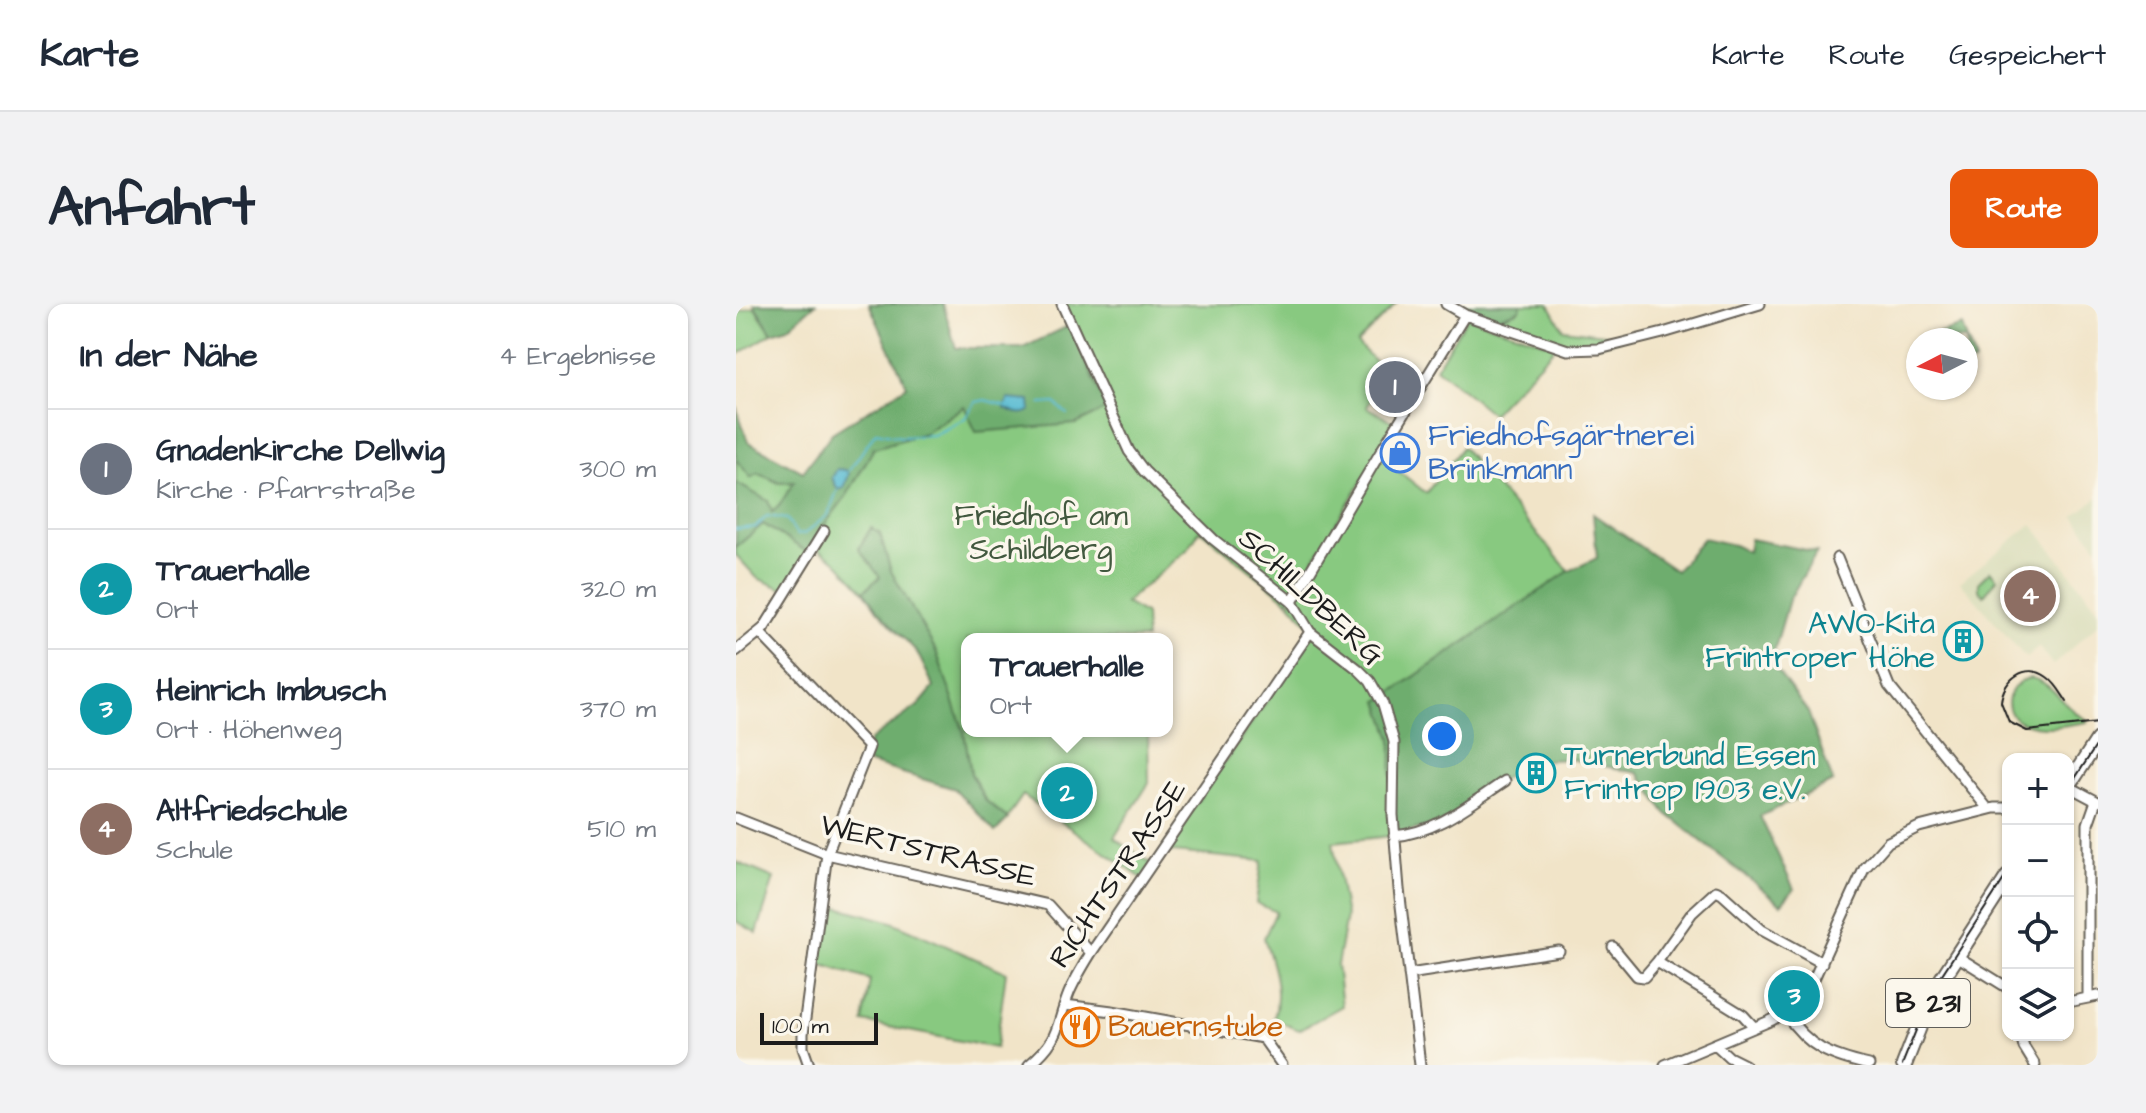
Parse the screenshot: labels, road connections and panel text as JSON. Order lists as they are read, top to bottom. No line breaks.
{"streets":{"main road":["B 231"],"street":["SCHILDBERG","WERTSTRASSE","RICHTSTRASSE"]},"crossings":[["SCHILDBERG","RICHTSTRASSE"],["WERTSTRASSE","RICHTSTRASSE"]],"parks":["Friedhof am Schildberg"],"places":{"shop":["Friedhofsgärtnerei Brinkmann"],"building":["AWO-Kita Frintroper Höhe","Turnerbund Essen Frintrop 1903 e.V."],"restaurant":["Bauernstube"]},"scale_bar":"100 m","north":"left","page":{"header":"Karte","nav":["Karte","Route","Gespeichert"],"title":"Anfahrt","buttons":"Route","heading":["In der Nähe","4 Ergebnisse"],"pins":["1","4","2","3"],"list":[{"mark":"1","name":"Gnadenkirche Dellwig","note":"Kirche · Pfarrstraße","value":"300 m"},{"mark":"2","name":"Trauerhalle","note":"Ort","value":"320 m"},{"mark":"3","name":"Heinrich Imbusch","note":"Ort · Höhenweg","value":"370 m"},{"mark":"4","name":"Altfriedschule","note":"Schule","value":"510 m"}],"popup":["Trauerhalle","Ort"],"map_buttons":["+","−"],"scale":"100 m"}}
